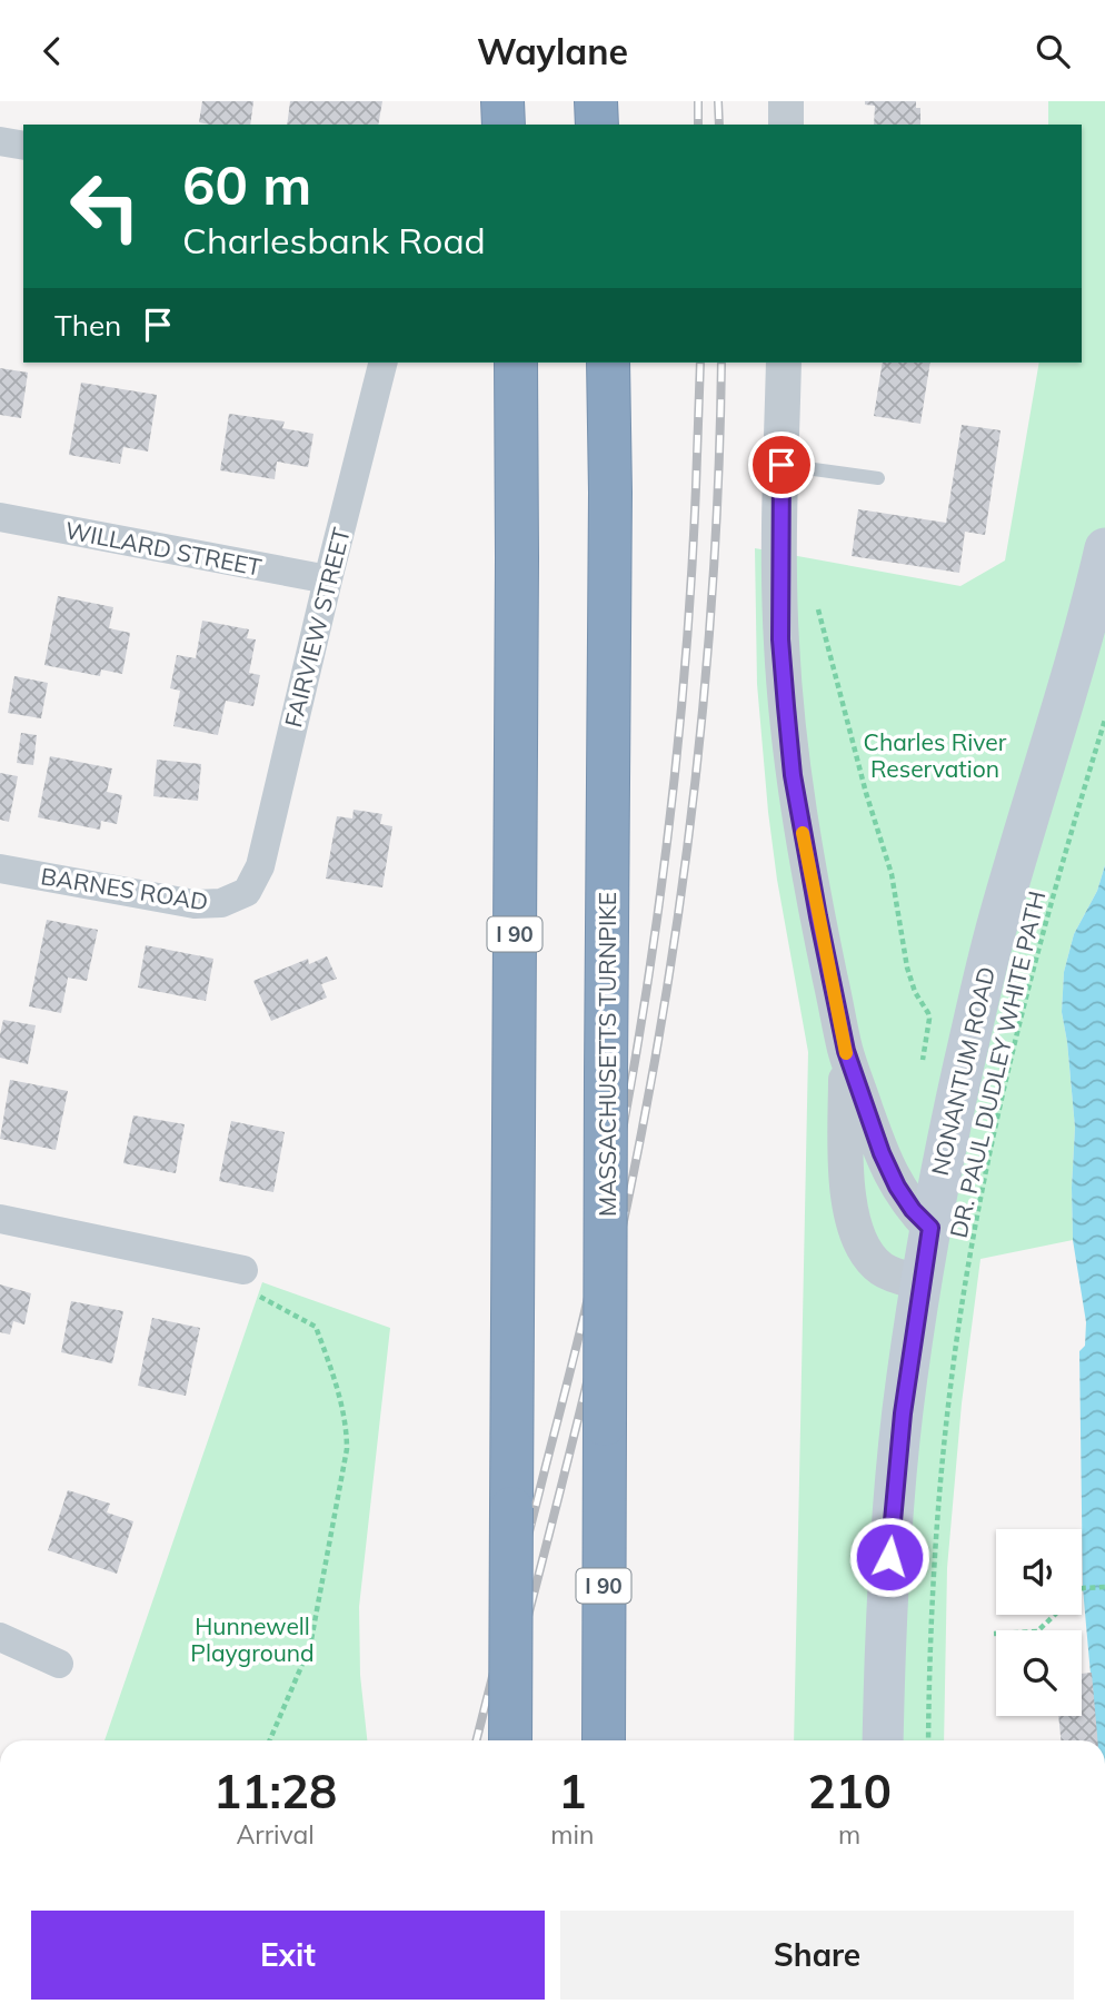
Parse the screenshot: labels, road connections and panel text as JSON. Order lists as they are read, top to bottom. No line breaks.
{"streets":{"highway":["I 90","MASSACHUSETTS TURNPIKE"],"main road":["NONANTUM ROAD"],"street":["WILLARD STREET","FAIRVIEW STREET","BARNES ROAD"],"path":["DR. PAUL DUDLEY WHITE PATH"]},"crossings":[["WILLARD STREET","FAIRVIEW STREET"],["FAIRVIEW STREET","BARNES ROAD"]],"parks":["Charles River Reservation","Hunnewell Playground"],"page":{"header":"Waylane","turn":["60 m","Charlesbank Road"],"then":"Then","eta":["11:28","Arrival","1","min","210","m"],"buttons":["Exit","Share"]}}
